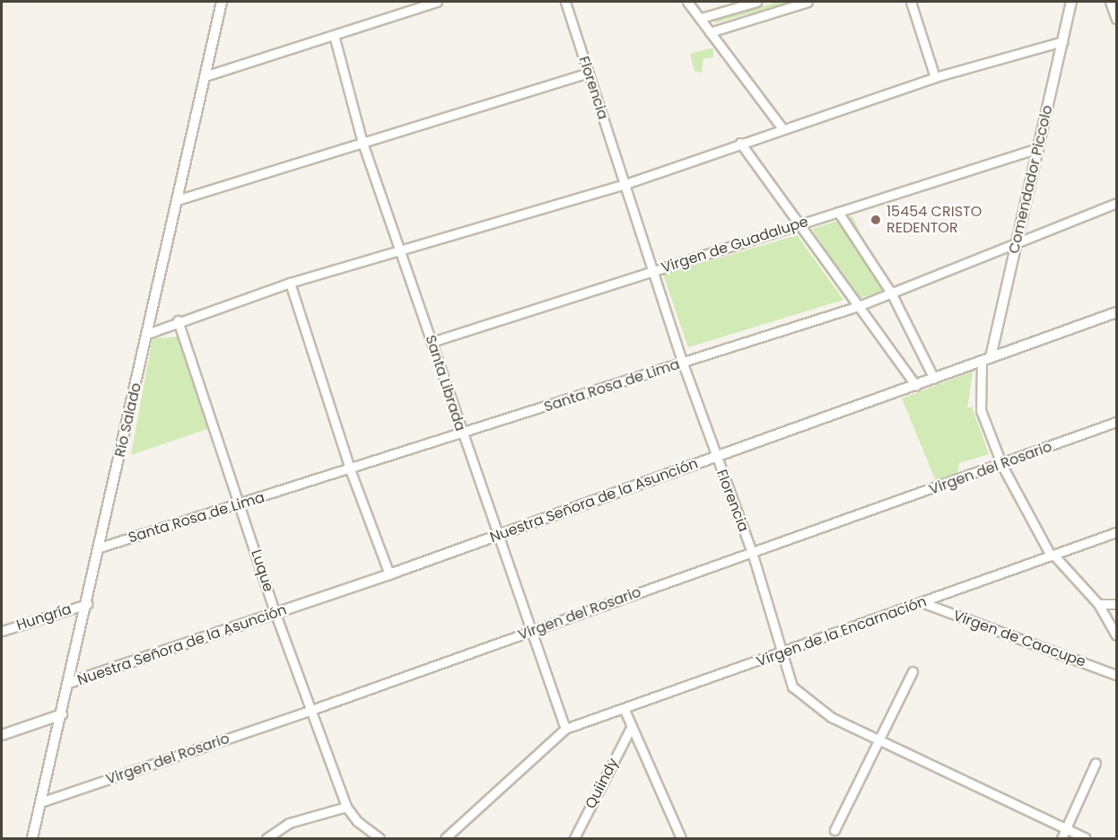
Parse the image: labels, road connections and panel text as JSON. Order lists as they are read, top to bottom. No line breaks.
{"streets":{"street":["Florencia","Comendador Piccolo","Virgen de Guadalupe","Santa Librada","Santa Rosa de Lima","Río Salado","Virgen del Rosario","Nuestra Señora de la Asunción","Luque","Hungría","Virgen de la Encarnación","Virgen de Caacupe","Quiindy"]},"crossings":[["Florencia","Virgen de Guadalupe"],["Florencia","Santa Rosa de Lima"],["Florencia","Virgen del Rosario"],["Florencia","Nuestra Señora de la Asunción"],["Florencia","Virgen de la Encarnación"],["Comendador Piccolo","Virgen de Guadalupe"],["Comendador Piccolo","Santa Rosa de Lima"],["Comendador Piccolo","Nuestra Señora de la Asunción"],["Virgen de Guadalupe","Santa Librada"],["Santa Librada","Santa Rosa de Lima"],["Santa Librada","Virgen del Rosario"],["Santa Librada","Nuestra Señora de la Asunción"],["Santa Librada","Virgen de la Encarnación"],["Santa Rosa de Lima","Río Salado"],["Santa Rosa de Lima","Luque"],["Río Salado","Virgen del Rosario"],["Río Salado","Nuestra Señora de la Asunción"],["Río Salado","Hungría"],["Virgen del Rosario","Luque"],["Nuestra Señora de la Asunción","Luque"],["Virgen de la Encarnación","Virgen de Caacupe"]],"places":["15454 CRISTO REDENTOR"]}
